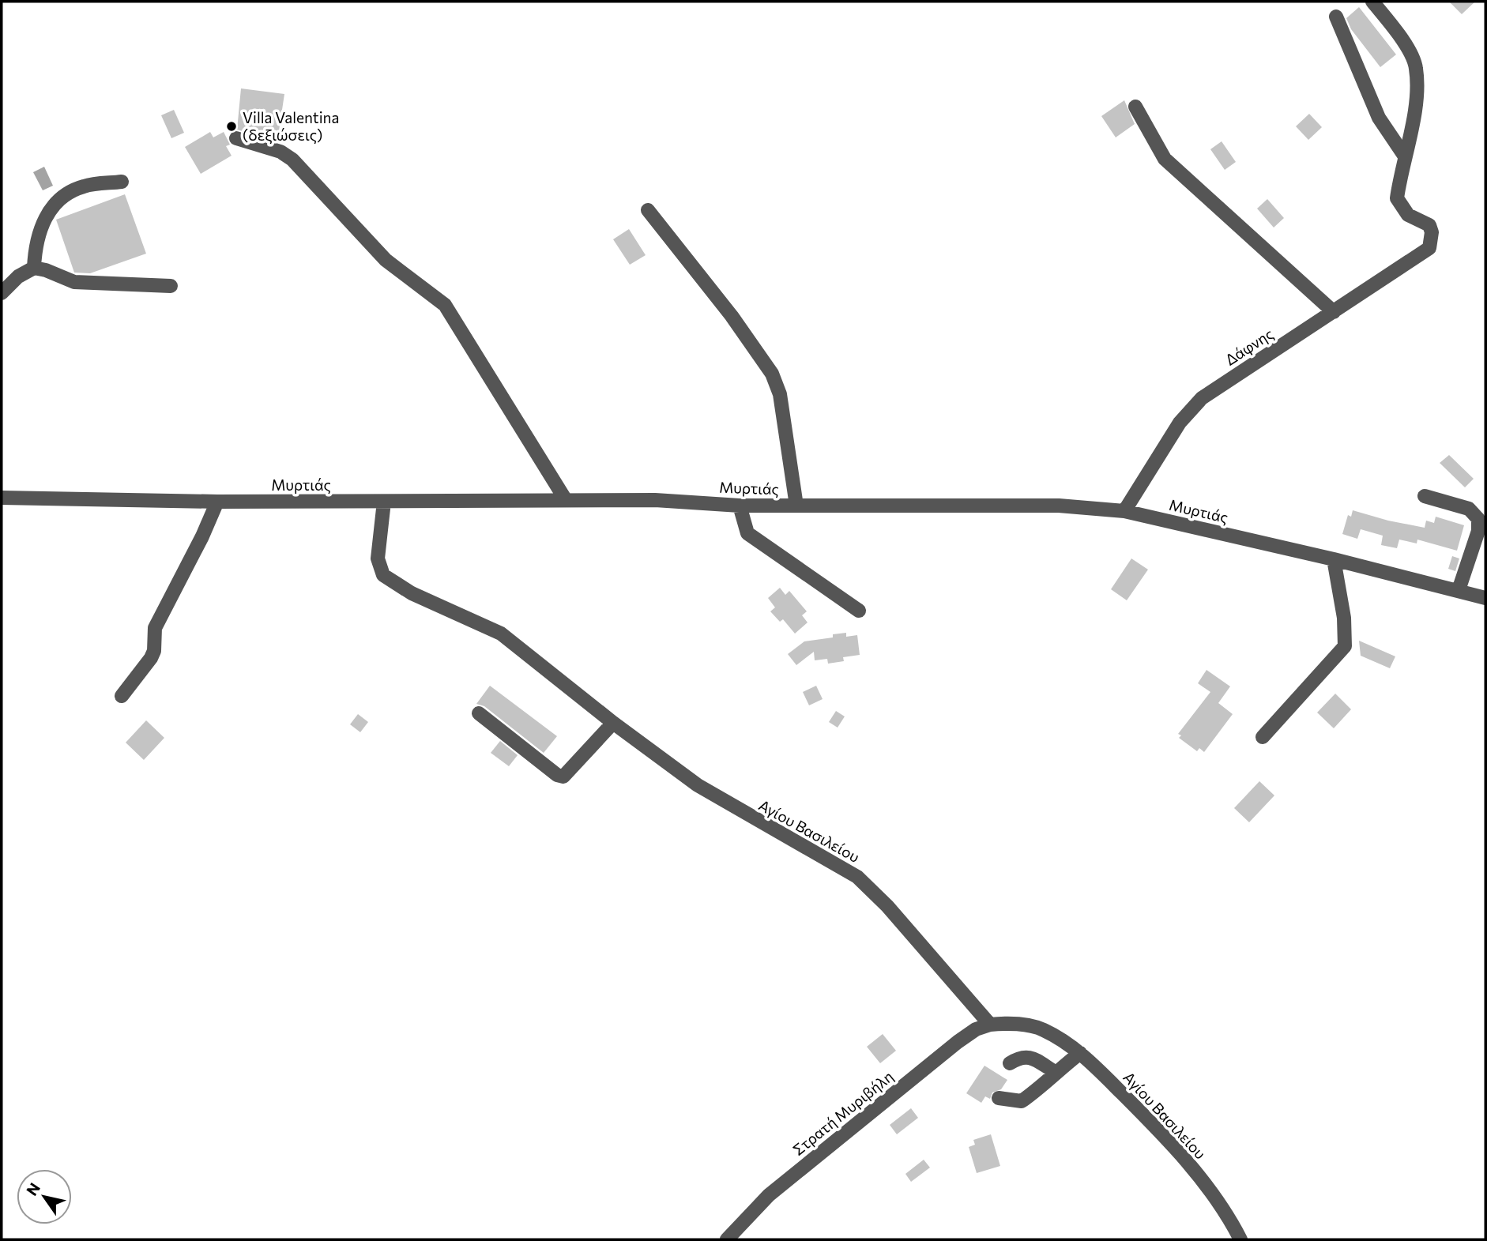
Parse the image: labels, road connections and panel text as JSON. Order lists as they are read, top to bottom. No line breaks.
{"streets":{"street":["Δάφνης","Μυρτιάς","Αγίου Βασιλείου","Στρατή Μυριβήλη"]},"crossings":[["Δάφνης","Μυρτιάς"],["Μυρτιάς","Αγίου Βασιλείου"],["Αγίου Βασιλείου","Στρατή Μυριβήλη"]],"places":["Villa Valentina (δεξιώσεις)"],"north":"top left"}
